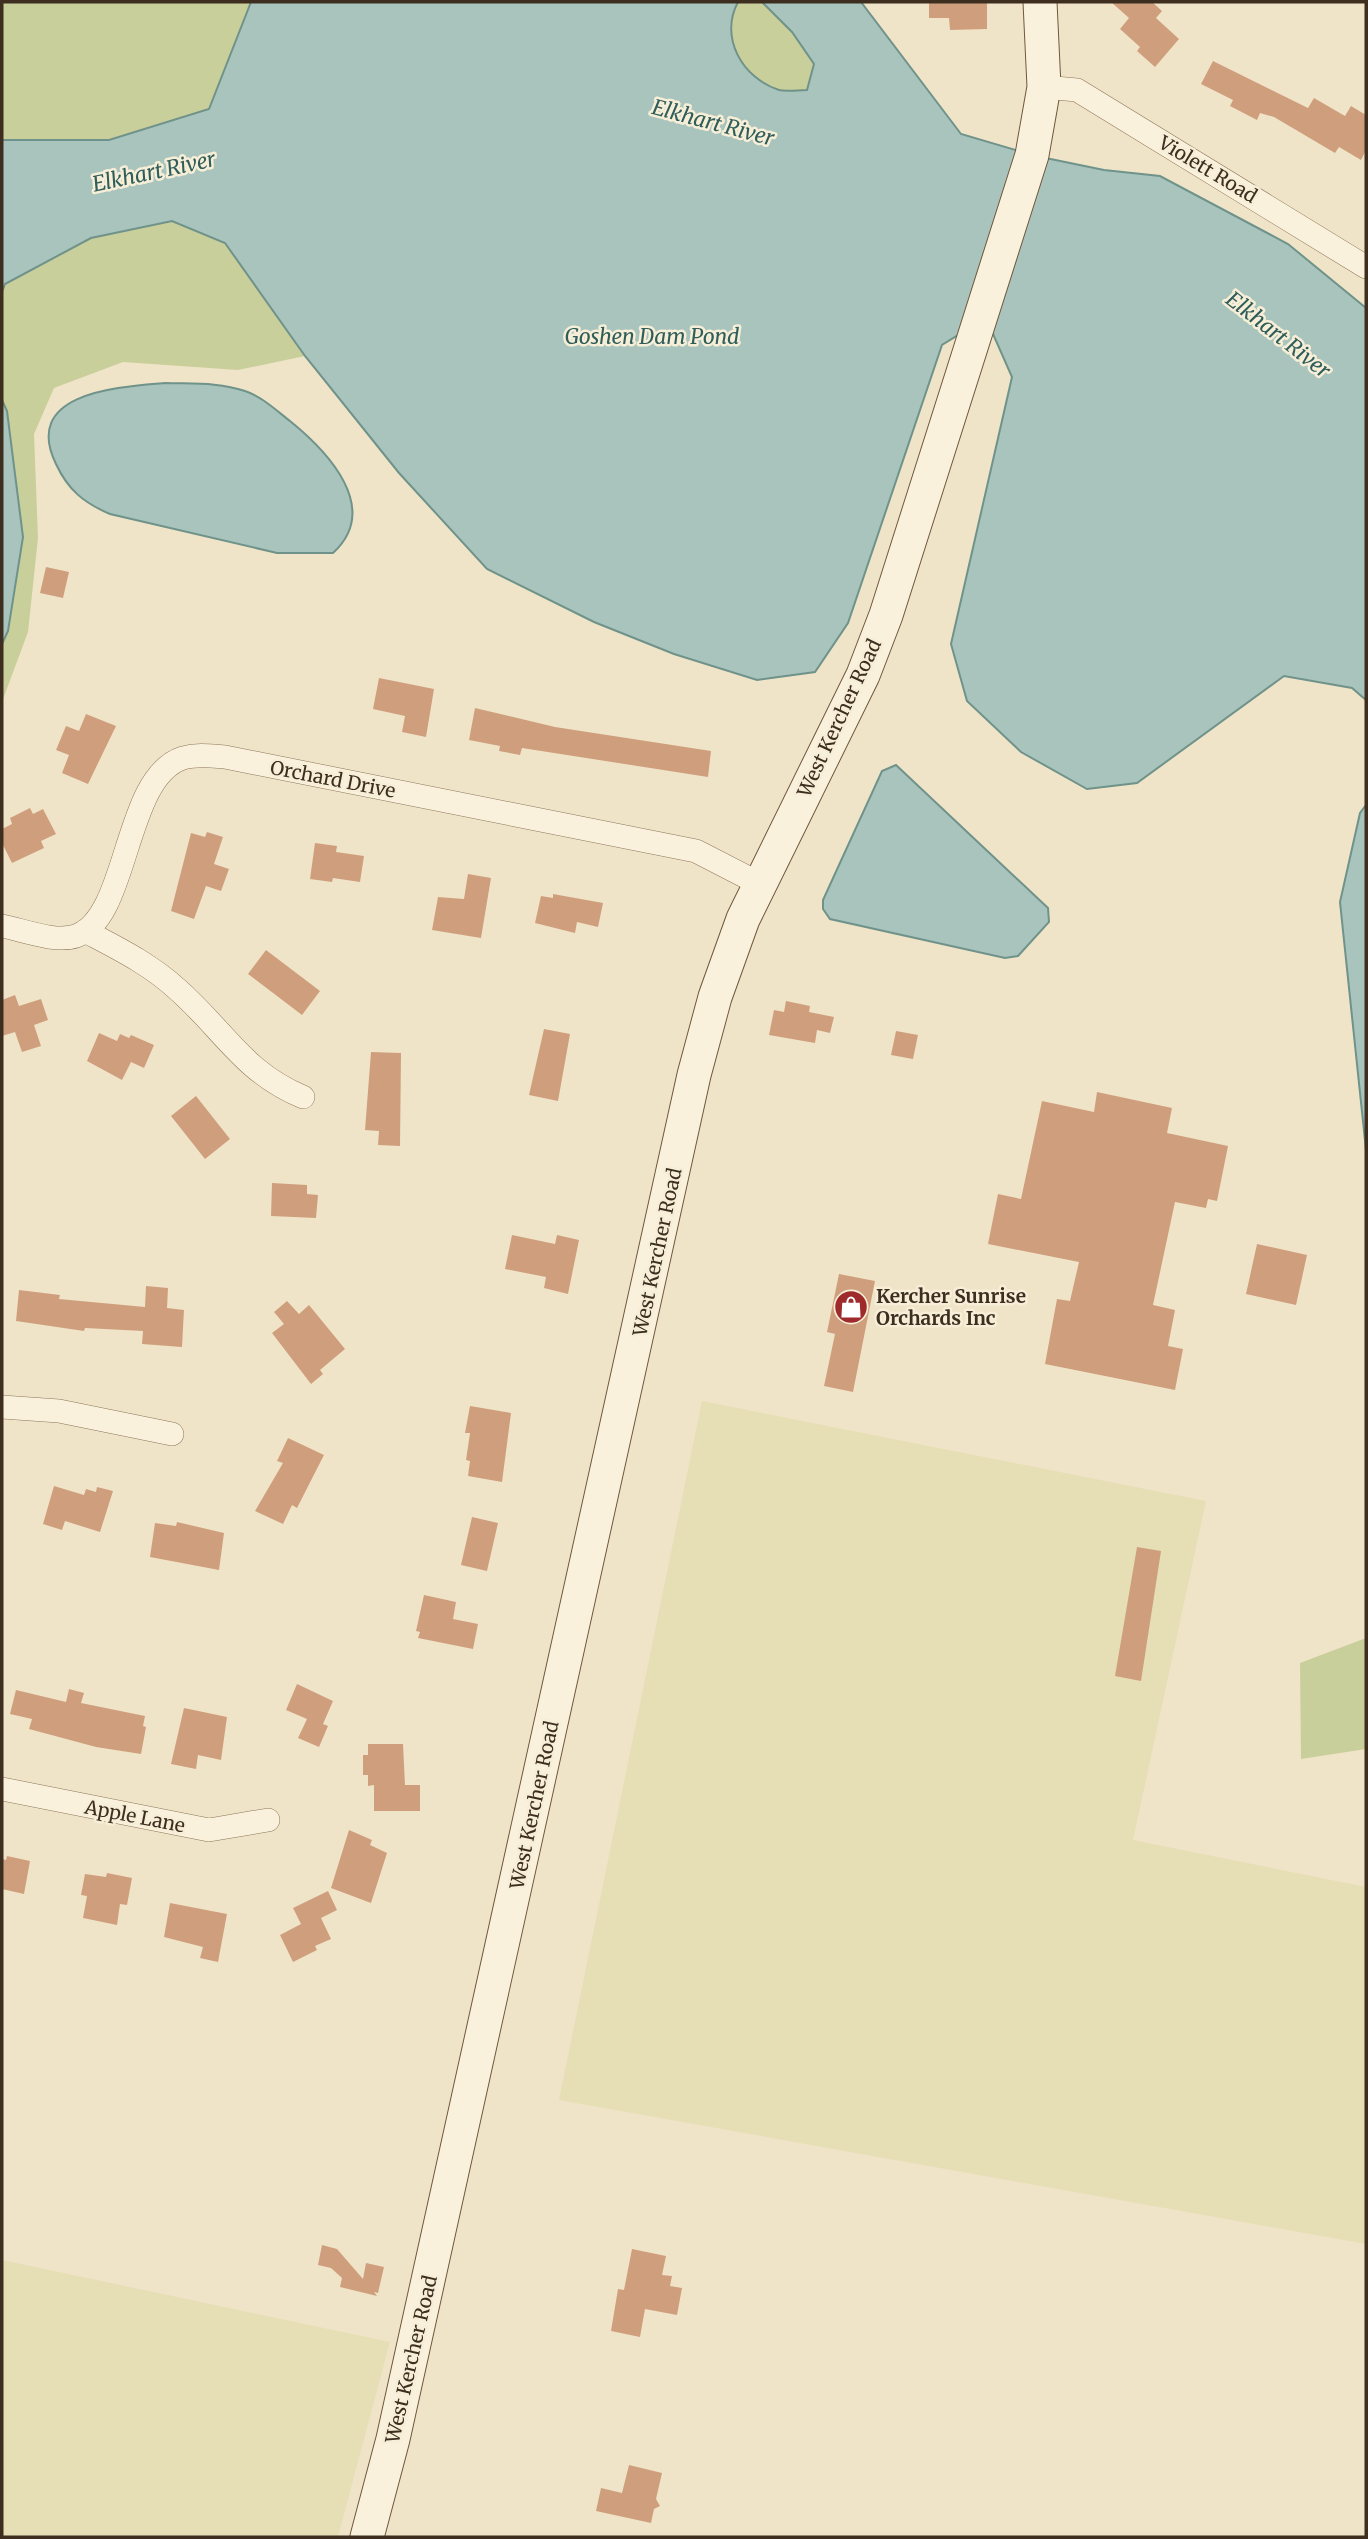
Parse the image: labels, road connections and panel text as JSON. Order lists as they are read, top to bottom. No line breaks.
{"streets":{"main road":["West Kercher Road"],"street":["Violett Road","Orchard Drive","Apple Lane"]},"crossings":[["Violett Road","West Kercher Road"],["West Kercher Road","Orchard Drive"]],"water":["Elkhart River","Goshen Dam Pond"],"places":{"shop":["Kercher Sunrise Orchards Inc"]}}
